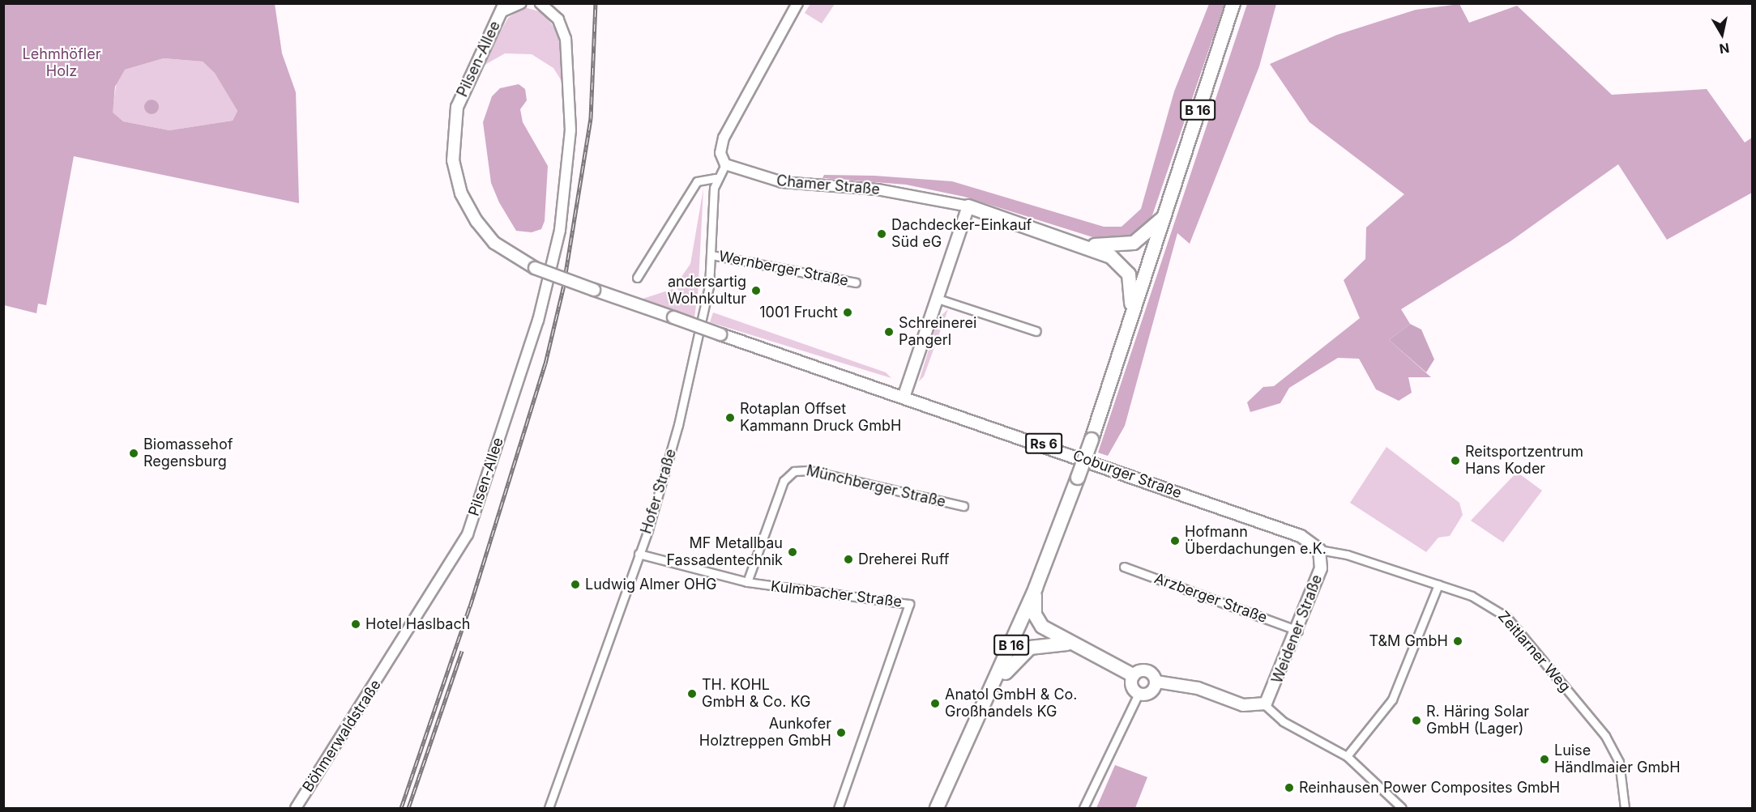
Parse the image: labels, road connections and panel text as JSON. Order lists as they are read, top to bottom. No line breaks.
{"streets":{"highway":["B 16"],"main road":["Pilsen-Allee","Rs 6","Coburger Straße","Weidener Straße"],"street":["Chamer Straße","Wernberger Straße","Münchberger Straße","Hofer Straße","Kulmbacher Straße","Arzberger Straße","Zeitlarner Weg","Böhmerwaldstraße"]},"crossings":[["Pilsen-Allee","Coburger Straße"],["Pilsen-Allee","Böhmerwaldstraße"],["Wernberger Straße","Hofer Straße"],["Coburger Straße","Weidener Straße"],["Coburger Straße","Zeitlarner Weg"],["Münchberger Straße","Kulmbacher Straße"],["Hofer Straße","Kulmbacher Straße"],["Arzberger Straße","Weidener Straße"],["Weidener Straße","Zeitlarner Weg"]],"parks":["Lehmhöfler Holz"],"places":["Dachdecker-Einkauf Süd eG","andersartig Wohnkultur","1001 Frucht","Schreinerei Pangerl","Rotaplan Offset Kammann Druck GmbH","Biomassehof Regensburg","Reitsportzentrum Hans Koder","Hofmann Überdachungen e.K.","MF Metallbau Fassadentechnik","Dreherei Ruff","Ludwig Almer OHG","Hotel Haslbach","T&M GmbH","TH. KOHL GmbH & Co. KG","Anatol GmbH & Co. Großhandels KG","R. Häring Solar GmbH (Lager)","Aunkofer Holztreppen GmbH","Luise Händlmaier GmbH","Reinhausen Power Composites GmbH"],"north":"bottom"}
